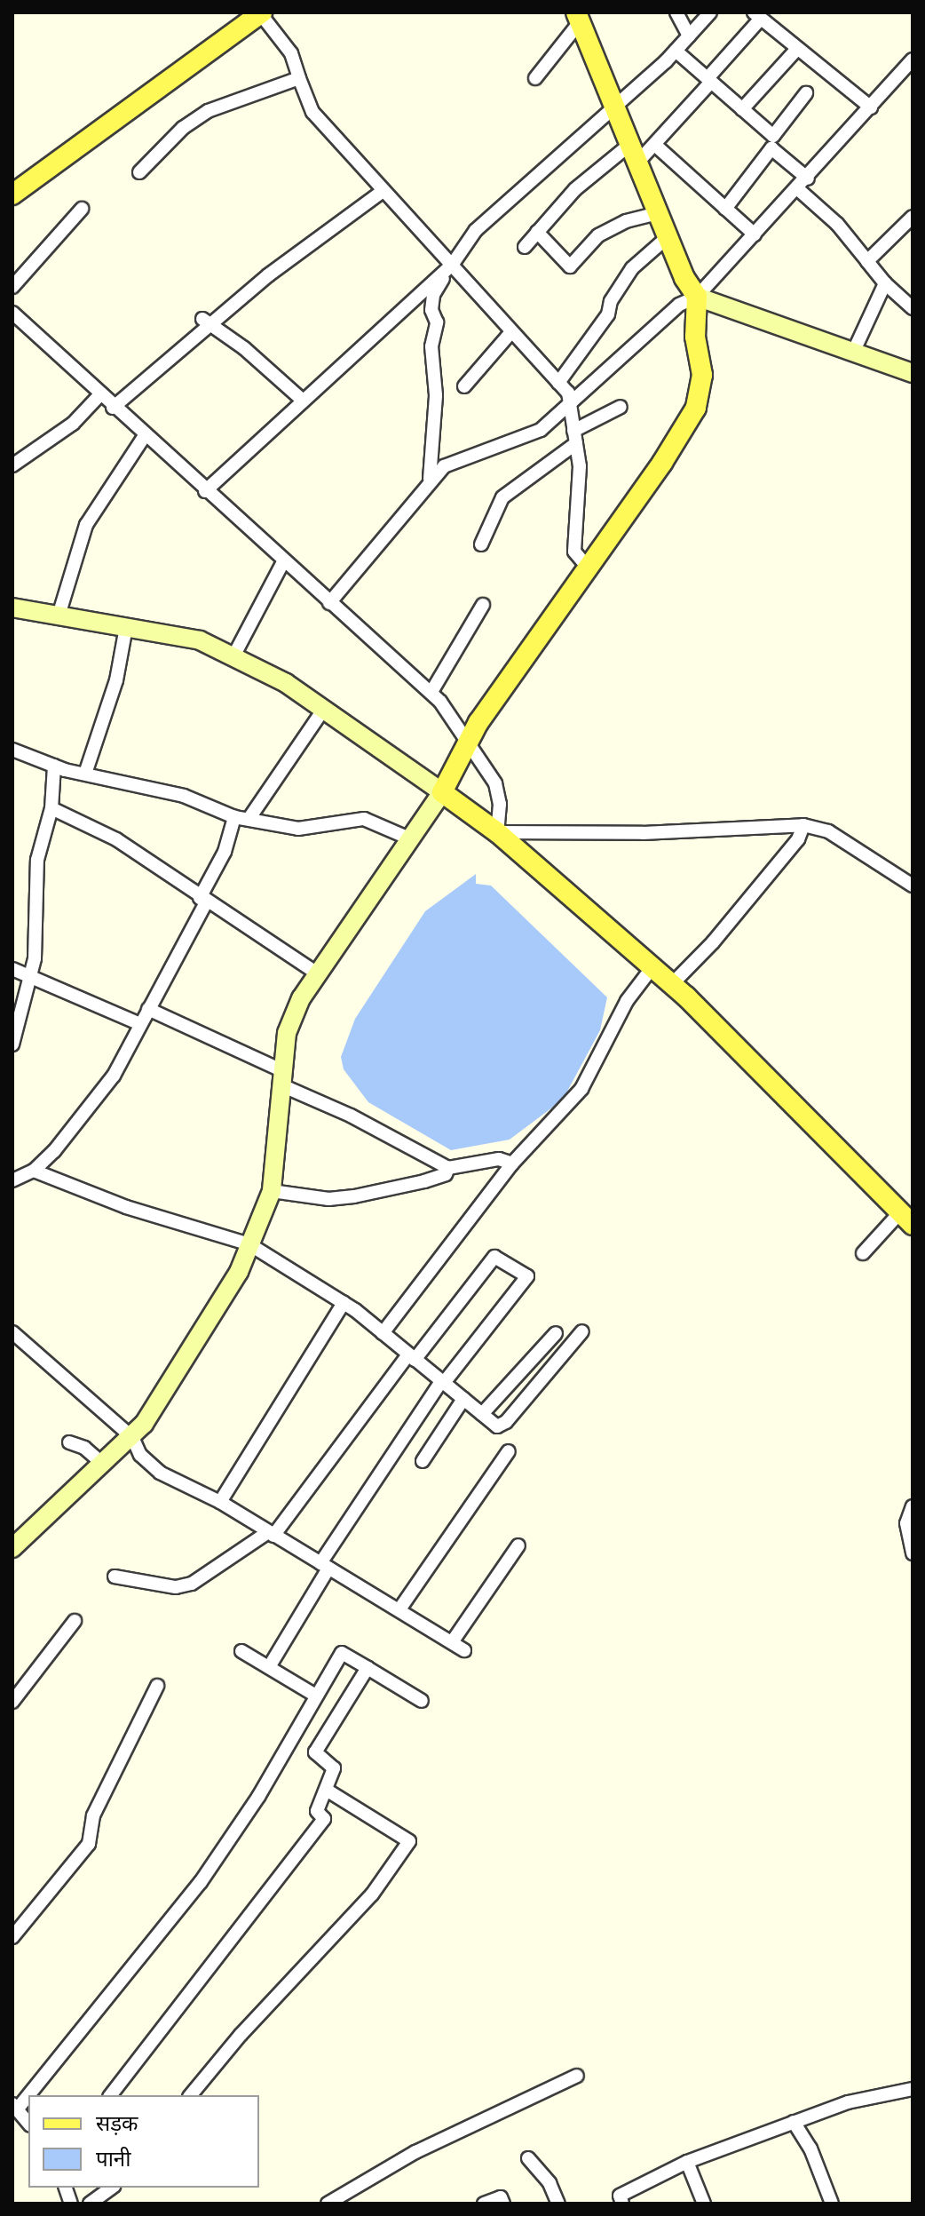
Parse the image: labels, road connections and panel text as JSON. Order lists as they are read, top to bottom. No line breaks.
{"legend":["सड़क","पानी"]}
